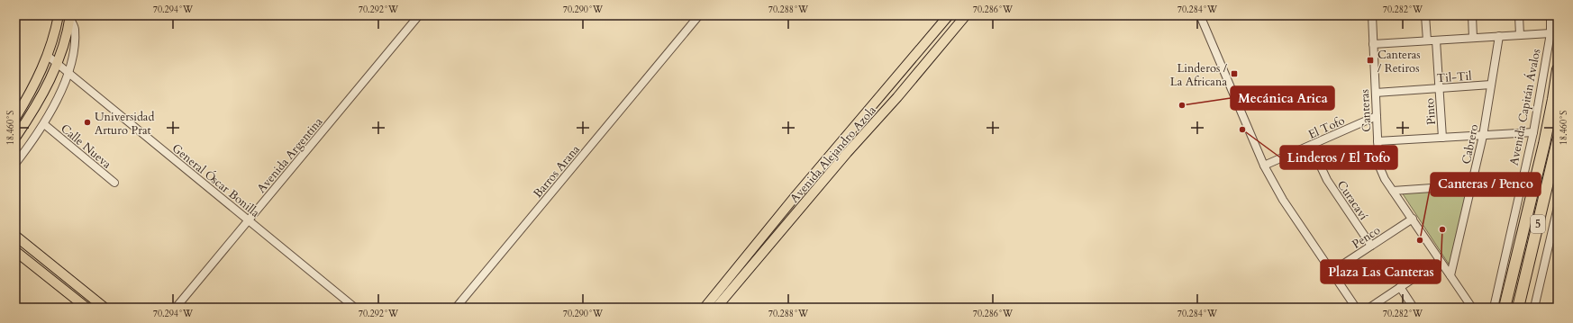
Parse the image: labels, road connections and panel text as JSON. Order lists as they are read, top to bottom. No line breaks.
{"streets":{"highway":["5"],"main road":["Avenida Alejandro Azola"],"street":["Til-Til","Avenida Capitán Ávalos","Canteras","Pinto","El Tofo","Cabrero","Calle Nueva","Avenida Argentina","Barros Arana","General Óscar Bonilla","Curacaví","Penco"]},"crossings":[["Til-Til","Canteras"],["Til-Til","Pinto"],["Til-Til","Cabrero"],["Canteras","El Tofo"],["Canteras","Cabrero"],["Canteras","Penco"],["El Tofo","Curacaví"],["Avenida Argentina","General Óscar Bonilla"],["Curacaví","Penco"]],"places":{"transit":["Canteras / Retiros","Linderos / La Africana"],"other":["Mecánica Arica","Universidad Arturo Prat","Linderos / El Tofo","Plaza Las Canteras","Canteras / Penco"]},"coordinates":["70.294°W","70.292°W","70.290°W","70.288°W","70.286°W","70.284°W","70.282°W","18.460°S"]}
